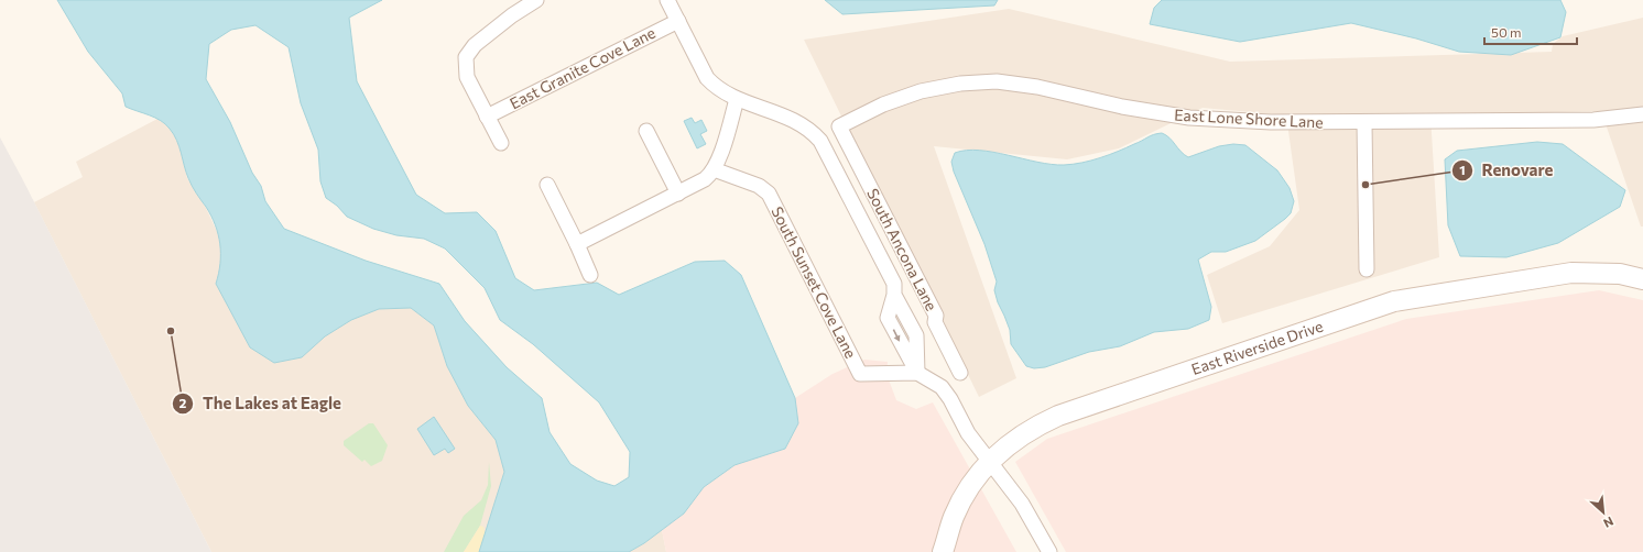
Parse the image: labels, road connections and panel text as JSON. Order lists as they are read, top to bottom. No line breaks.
{"streets":{"street":["East Granite Cove Lane","East Lone Shore Lane","South Ancona Lane","South Sunset Cove Lane","East Riverside Drive"]},"crossings":[["East Lone Shore Lane","South Ancona Lane"]],"places":["Renovare","The Lakes at Eagle"],"scale_bar":"50 m","north":"bottom right"}
